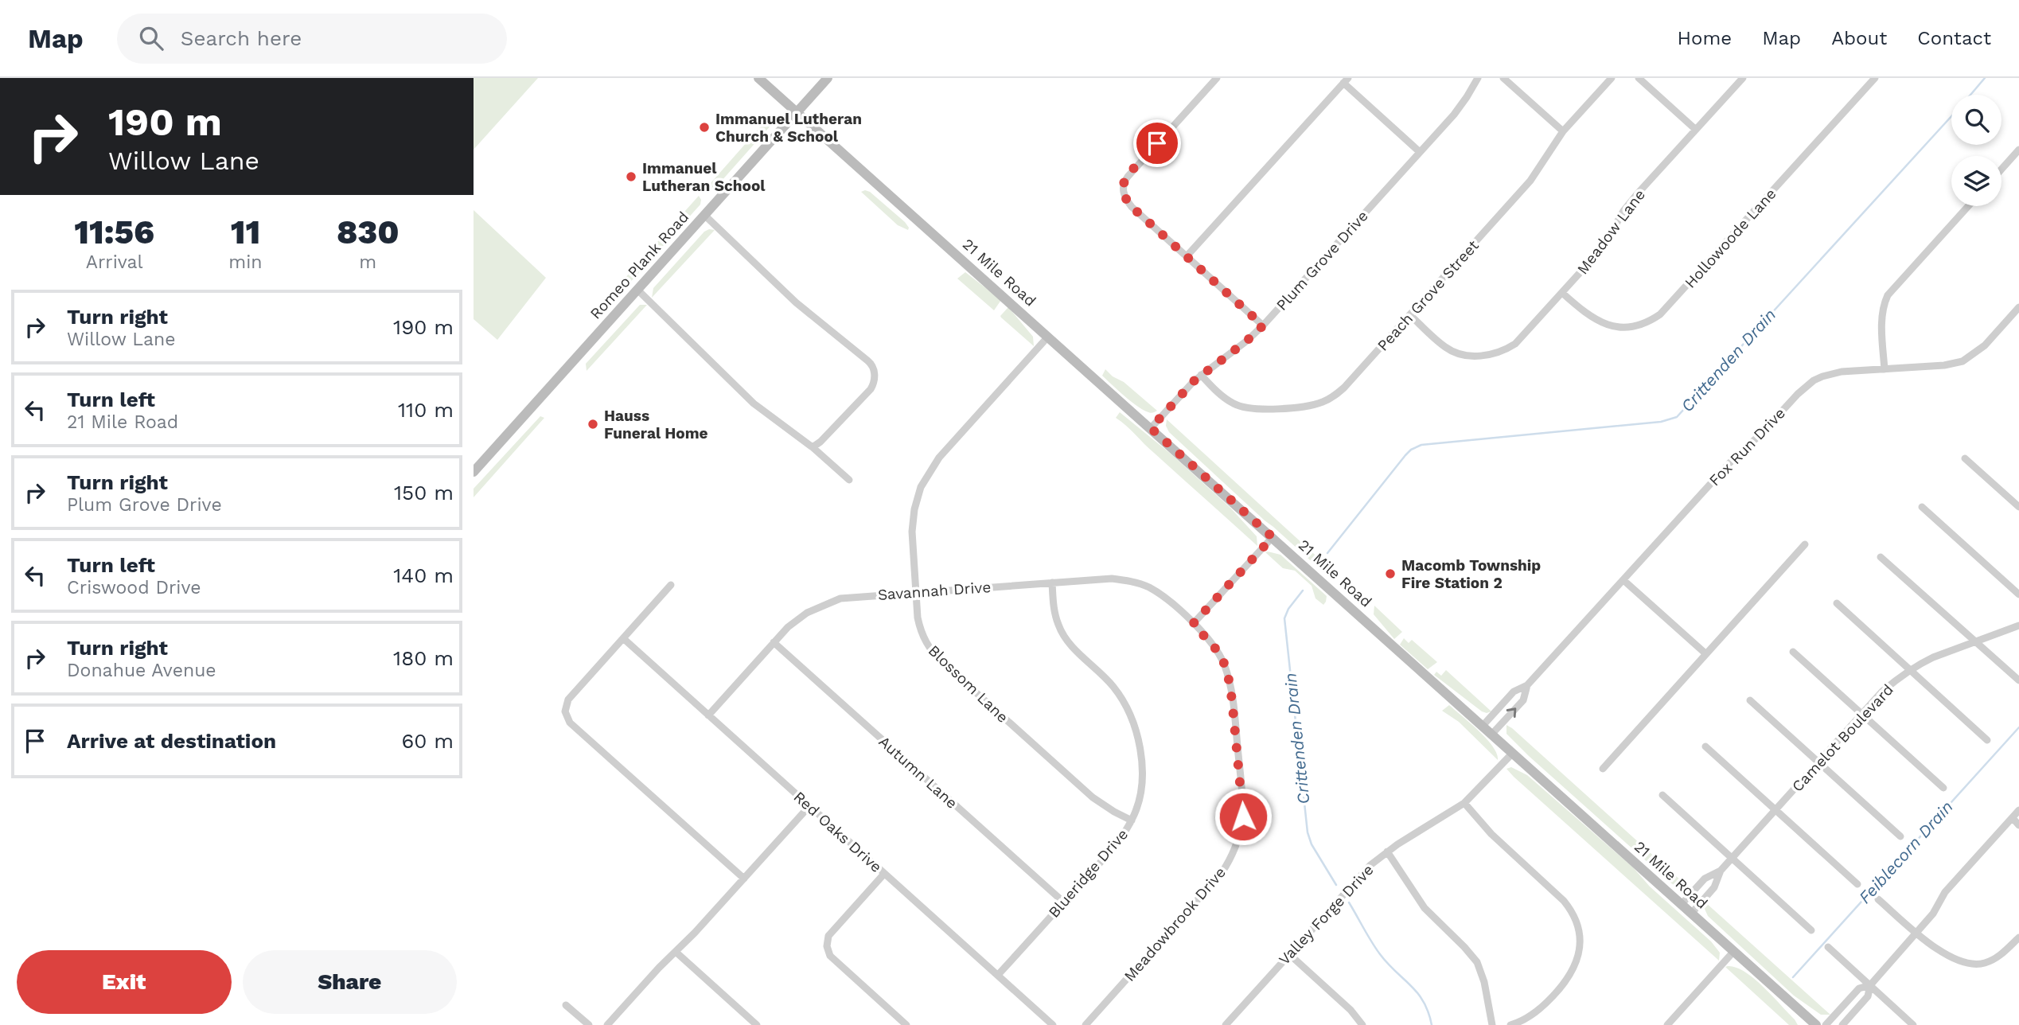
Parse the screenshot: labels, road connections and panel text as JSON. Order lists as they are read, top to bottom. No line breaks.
{"streets":{"street":["Meadow Lane","Hollowoode Lane","Plum Grove Drive","Romeo Plank Road","21 Mile Road","Peach Grove Street","Fox Run Drive","Savannah Drive","Blossom Lane","Camelot Boulevard","Autumn Lane","Red Oaks Drive","Blueridge Drive","Valley Forge Drive","Meadowbrook Drive"]},"crossings":[["Meadow Lane","Hollowoode Lane"],["Meadow Lane","Peach Grove Street"],["Plum Grove Drive","21 Mile Road"],["Plum Grove Drive","Peach Grove Street"],["Romeo Plank Road","21 Mile Road"],["21 Mile Road","Fox Run Drive"],["21 Mile Road","Blossom Lane"],["21 Mile Road","Camelot Boulevard"],["21 Mile Road","Valley Forge Drive"],["Savannah Drive","Blossom Lane"],["Savannah Drive","Autumn Lane"],["Savannah Drive","Red Oaks Drive"],["Savannah Drive","Blueridge Drive"],["Savannah Drive","Meadowbrook Drive"],["Blossom Lane","Blueridge Drive"],["Autumn Lane","Blueridge Drive"],["Red Oaks Drive","Blueridge Drive"]],"water":["Crittenden Drain","Feiblecorn Drain"],"places":["Immanuel Lutheran Church & School","Immanuel Lutheran School","Hauss Funeral Home","Macomb Township Fire Station 2"],"page":{"header":"Map","search":"Search here","nav":["Home","Map","About","Contact"],"turn":["190 m","Willow Lane"],"eta":["11:56","Arrival","11","min","830","m"],"list":[{"name":"Turn right","note":"Willow Lane","value":"190 m"},{"name":"Turn left","note":"21 Mile Road","value":"110 m"},{"name":"Turn right","note":"Plum Grove Drive","value":"150 m"},{"name":"Turn left","note":"Criswood Drive","value":"140 m"},{"name":"Turn right","note":"Donahue Avenue","value":"180 m"},{"name":"Arrive at destination","value":"60 m"}],"buttons":["Exit","Share"]}}
